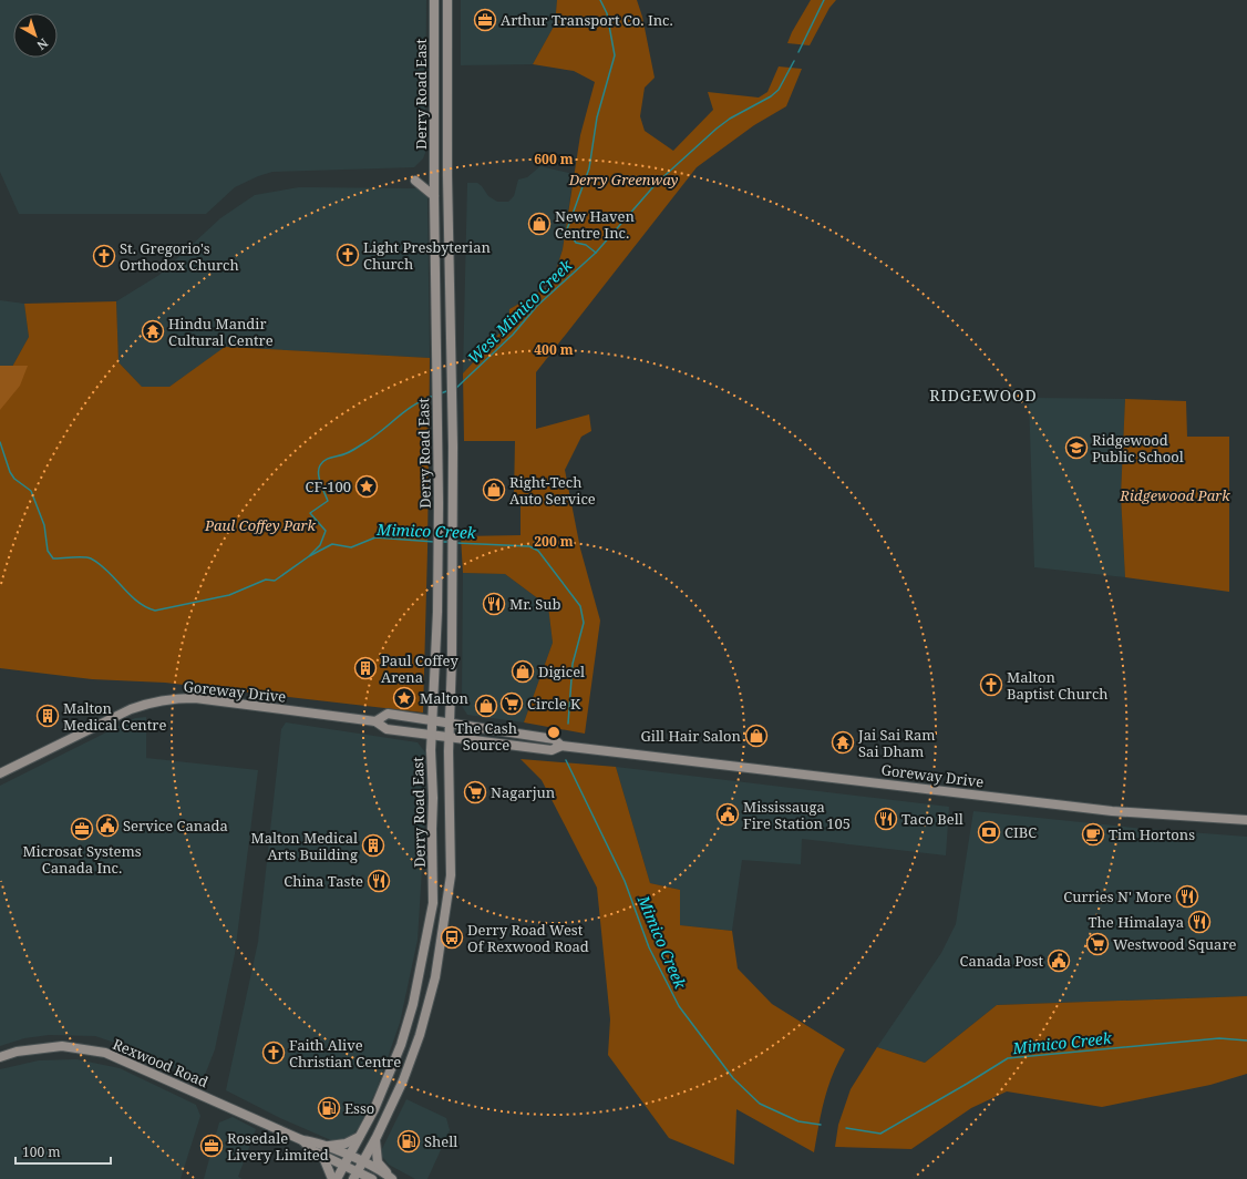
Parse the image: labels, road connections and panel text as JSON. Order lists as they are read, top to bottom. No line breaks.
{"streets":{"main road":["Derry Road East","Goreway Drive","Rexwood Road"]},"crossings":[["Derry Road East","Goreway Drive"],["Derry Road East","Rexwood Road"]],"districts":["RIDGEWOOD"],"water":["West Mimico Creek","Mimico Creek"],"parks":["Derry Greenway","Ridgewood Park","Paul Coffey Park"],"places":{"office":["Arthur Transport Co. Inc.","Microsat Systems Canada Inc.","Rosedale Livery Limited"],"shop":["New Haven Centre Inc.","Right-Tech Auto Service","Digicel","The Cash Source","Gill Hair Salon"],"church":["Light Presbyterian Church","St. Gregorio's Orthodox Church","Malton Baptist Church","Faith Alive Christian Centre"],"temple":["Hindu Mandir Cultural Centre","Jai Sai Ram Sai Dham"],"school or university":["Ridgewood Public School"],"place":["CF-100","Malton"],"restaurant":["Mr. Sub","Taco Bell","China Taste","Curries N' More","The Himalaya"],"building":["Paul Coffey Arena","Malton Medical Centre","Malton Medical Arts Building"],"supermarket":["Circle K","Nagarjun","Westwood Square"],"public building":["Mississauga Fire Station 105","Service Canada","Canada Post"],"bank":["CIBC"],"cafe":["Tim Hortons"],"bus stop":["Derry Road West Of Rexwood Road"],"fuel station":["Esso","Shell"]},"scale_bar":"100 m","north":"bottom right","rings":["600 m","400 m","200 m"]}
